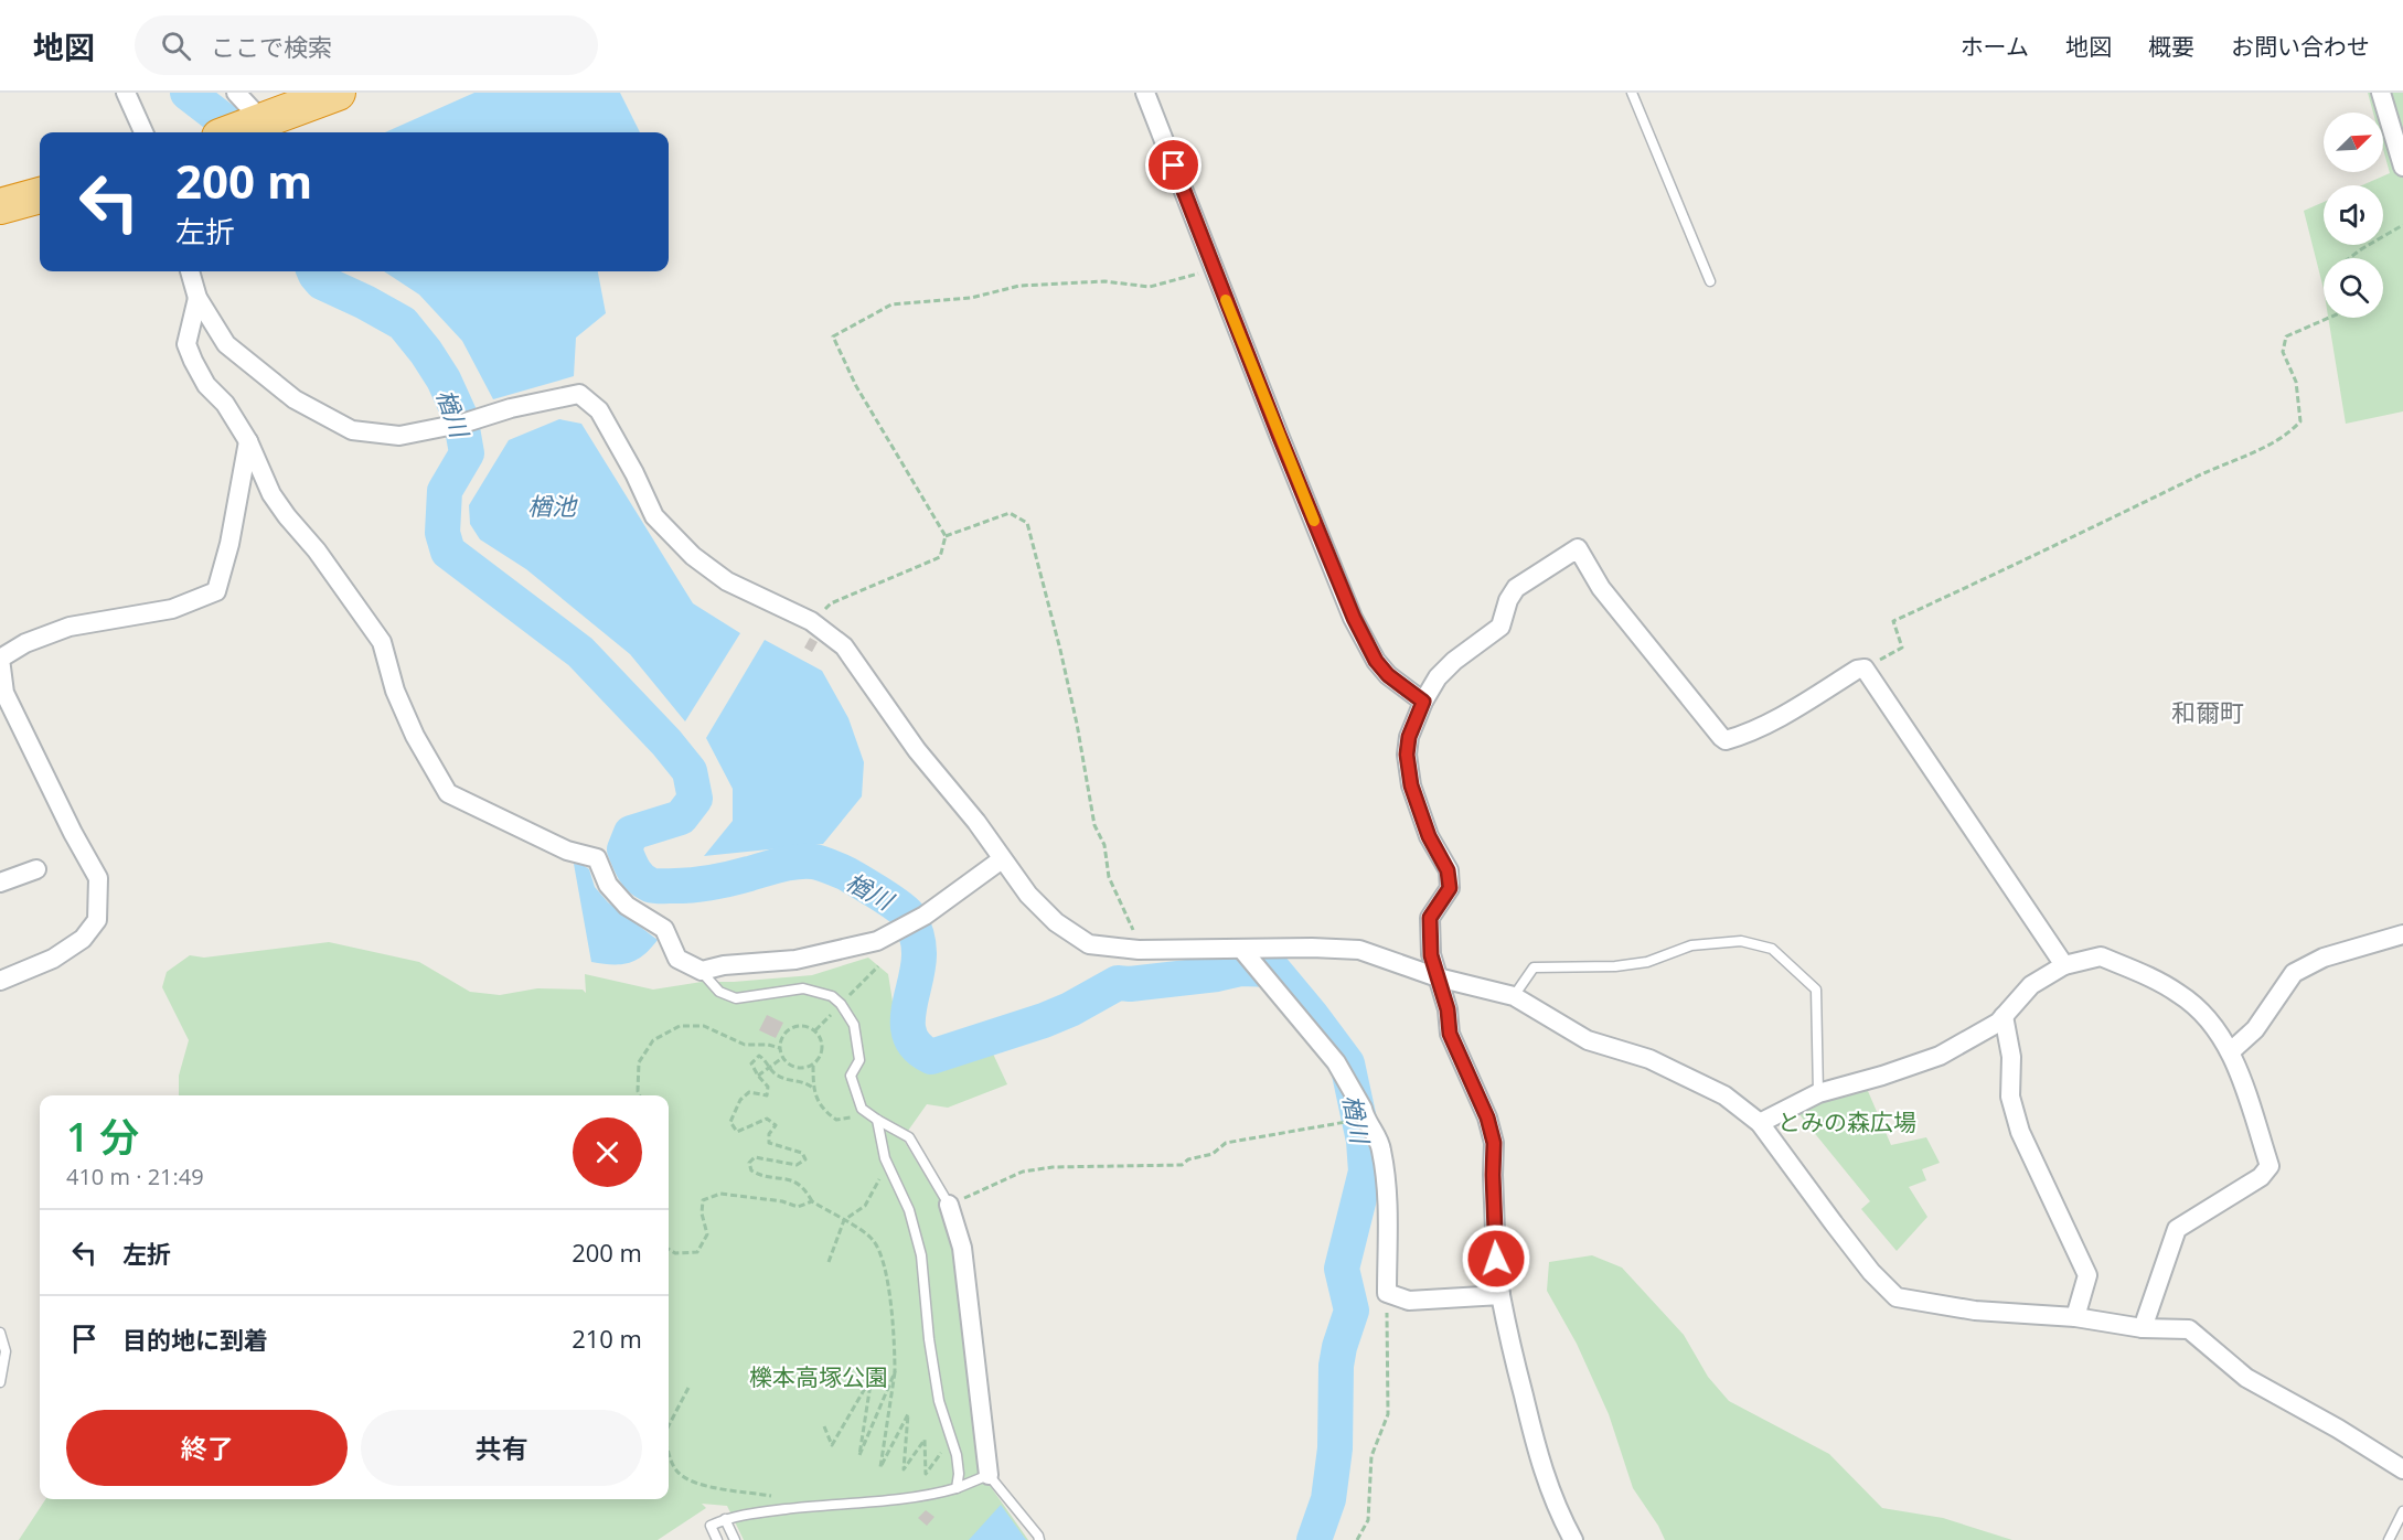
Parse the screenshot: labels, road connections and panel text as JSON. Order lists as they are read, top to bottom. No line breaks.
{"districts":["和爾町"],"water":["楢川","楢池"],"parks":["とみの森広場","櫟本高塚公園"],"north":"top right","page":{"header":"地図","search":"ここで検索","nav":["ホーム","地図","概要","お問い合わせ"],"turn":["200 m","左折"],"heading":["1 分","410 m · 21:49"],"list":[{"name":"左折","value":"200 m"},{"name":"目的地に到着","value":"210 m"}],"buttons":["終了","共有"]}}
